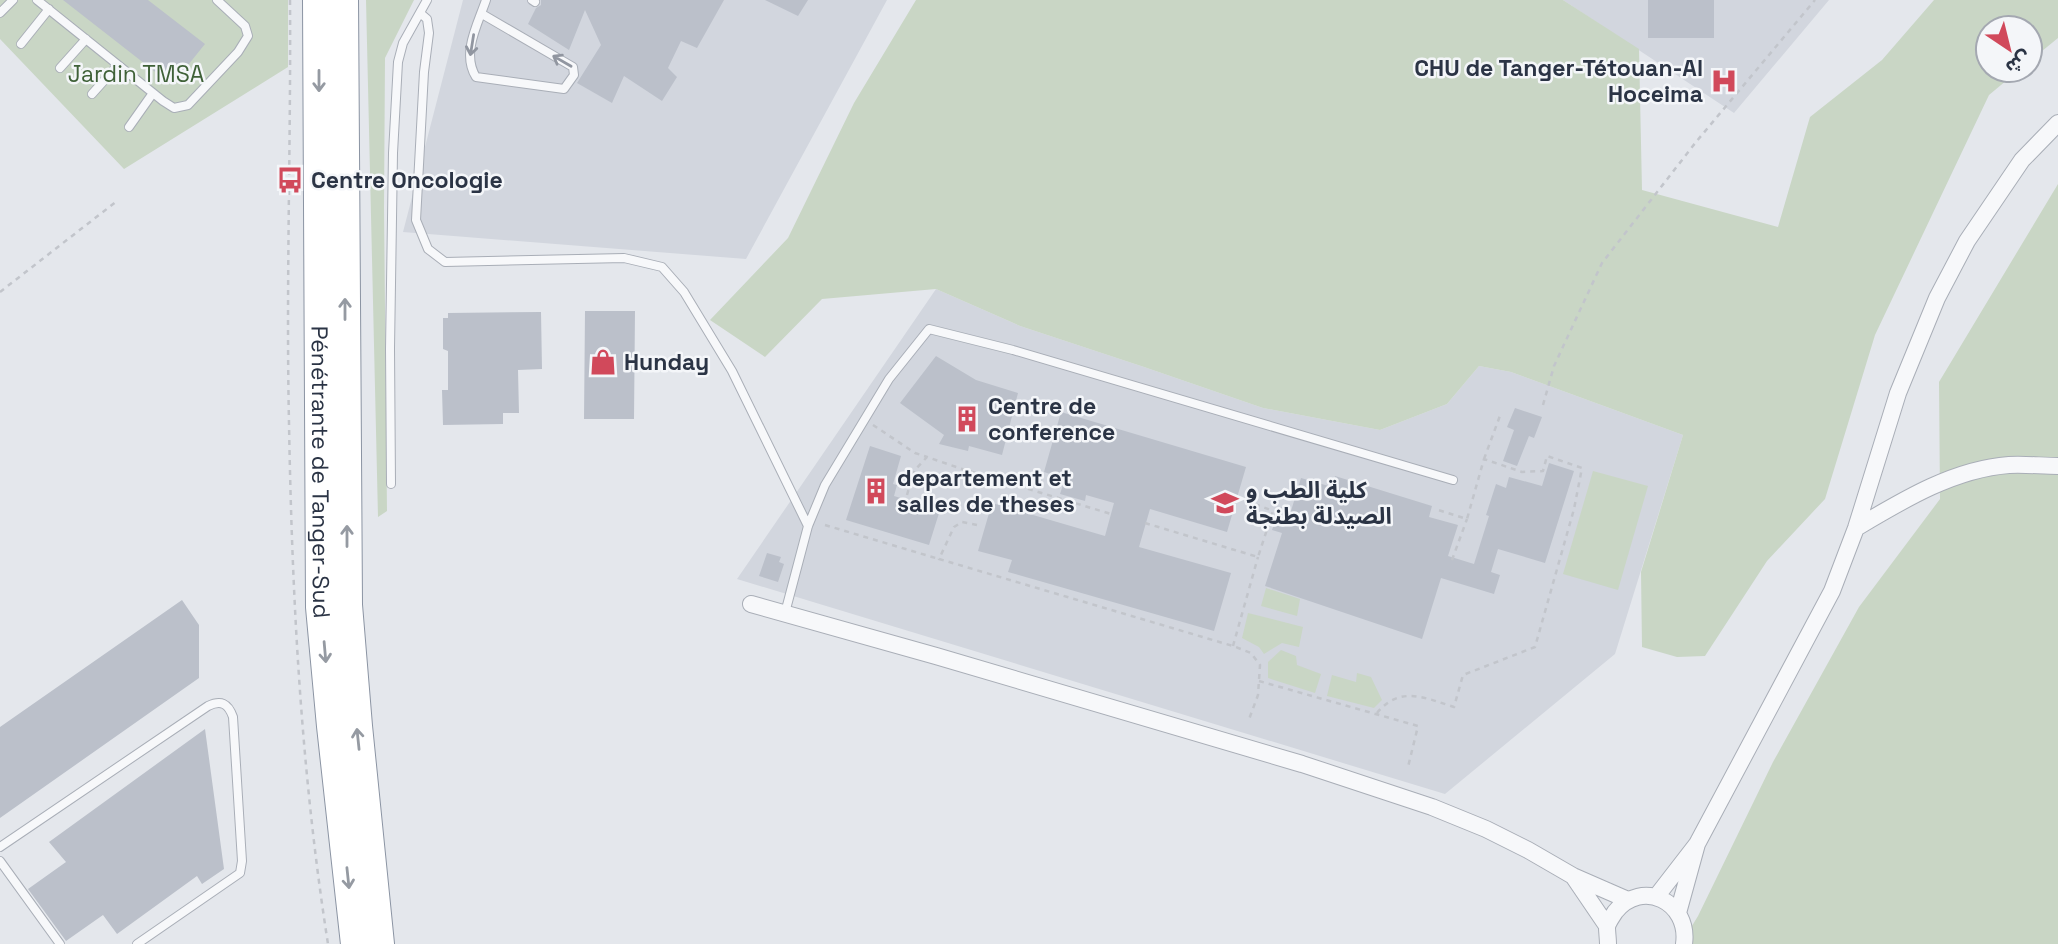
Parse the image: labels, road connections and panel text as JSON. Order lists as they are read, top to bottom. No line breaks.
{"streets":{"highway":["Pénétrante de Tanger-Sud"]},"parks":["Jardin TMSA"],"places":{"hospital":["CHU de Tanger-Tétouan-Al Hoceima"],"bus stop":["Centre Oncologie"],"shop":["Hunday"],"building":["Centre de conference","departement et salles de theses"],"school or university":["كلية الطب و الصيدلة بطنجة"]},"north":"bottom right"}
